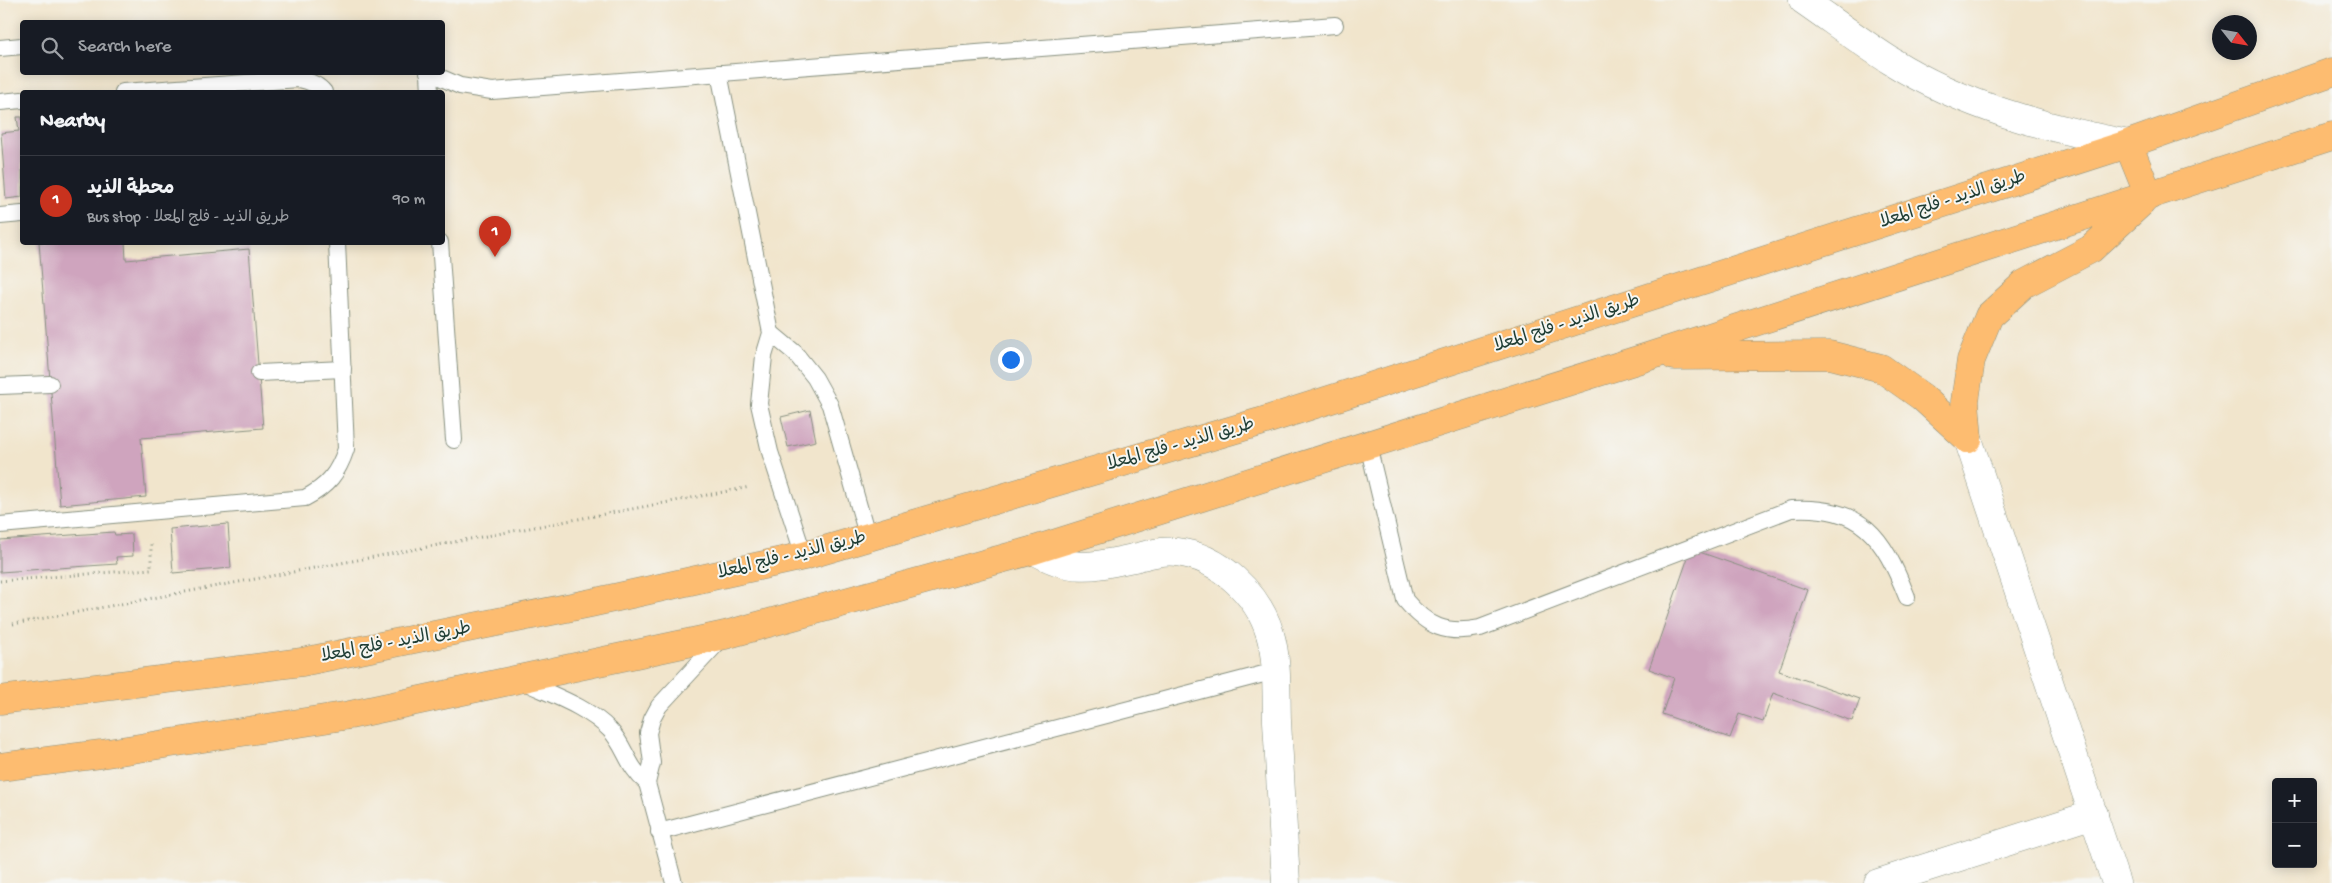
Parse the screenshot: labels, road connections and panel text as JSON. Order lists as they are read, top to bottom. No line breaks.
{"streets":{"highway":["طريق الذيد - فلج المعلا"]},"north":"bottom right","page":{"search":"Search here","heading":"Nearby","list":[{"mark":"1","name":"محطة الذيد","note":"Bus stop · طريق الذيد - فلج المعلا","value":"90 m"}],"pins":"1","map_buttons":["+","−"]}}
